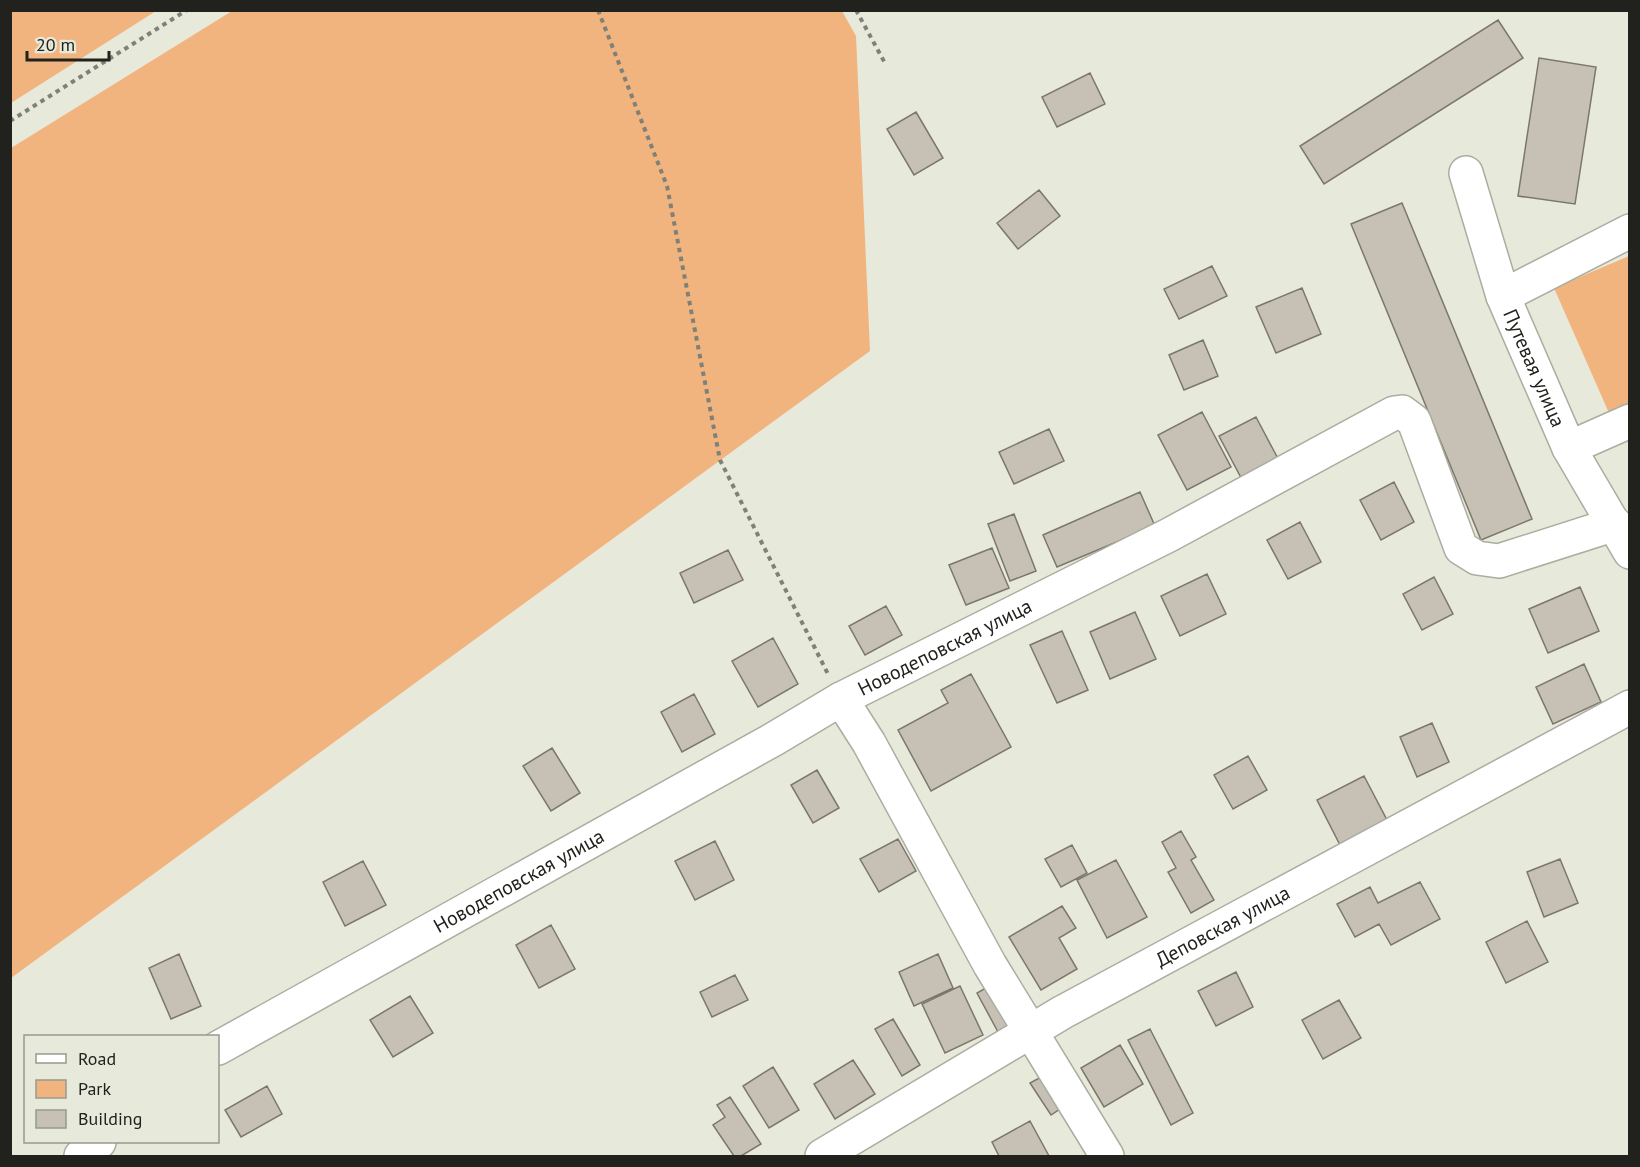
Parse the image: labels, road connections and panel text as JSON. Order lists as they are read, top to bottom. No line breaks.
{"streets":{"street":["Путевая улица","Новодеповская улица","Деповская улица"]},"crossings":[["Путевая улица","Новодеповская улица"]],"legend":["Road","Park","Building"],"scale_bar":"20 m"}
